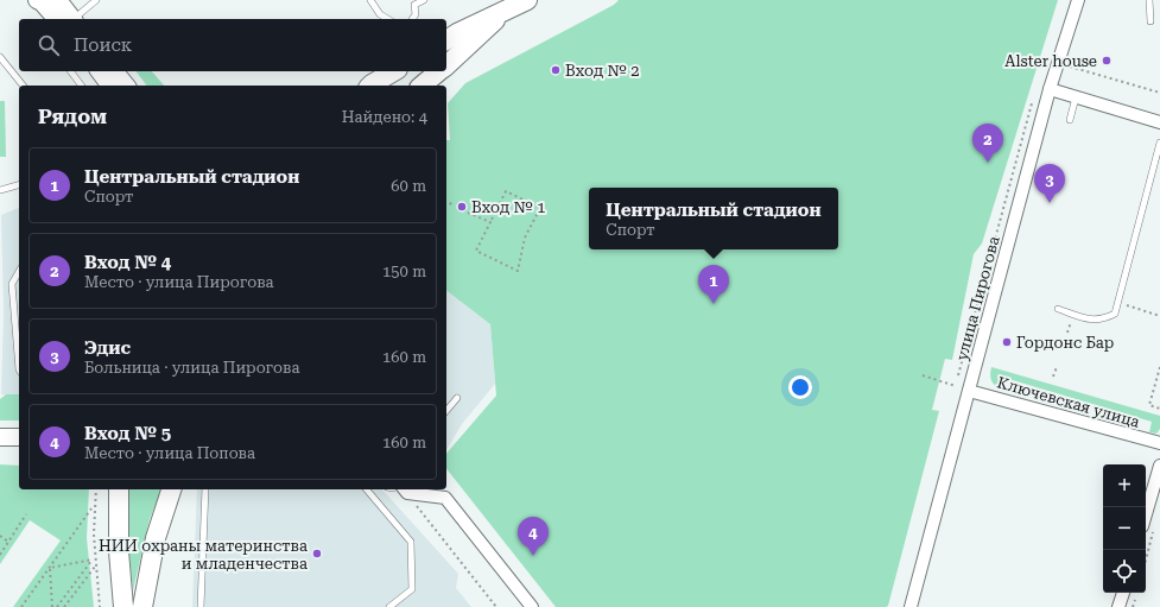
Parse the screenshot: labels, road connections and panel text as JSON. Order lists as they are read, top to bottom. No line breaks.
{"streets":{"street":["улица Пирогова","Ключевская улица"]},"crossings":[["улица Пирогова","Ключевская улица"]],"places":["Alster house","Вход № 2","Вход № 1","Гордонc Бар","НИИ охраны материнства и младенчества"],"page":{"search":"Поиск","heading":["Рядом","Найдено: 4"],"pins":["2","3","1","4"],"list":[{"mark":"1","name":"Центральный стадион","note":"Спорт","value":"60 m"},{"mark":"2","name":"Вход № 4","note":"Место · улица Пирогова","value":"150 m"},{"mark":"3","name":"Эдис","note":"Больница · улица Пирогова","value":"160 m"},{"mark":"4","name":"Вход № 5","note":"Место · улица Попова","value":"160 m"}],"popup":["Центральный стадион","Спорт"],"map_buttons":["+","−"]}}
